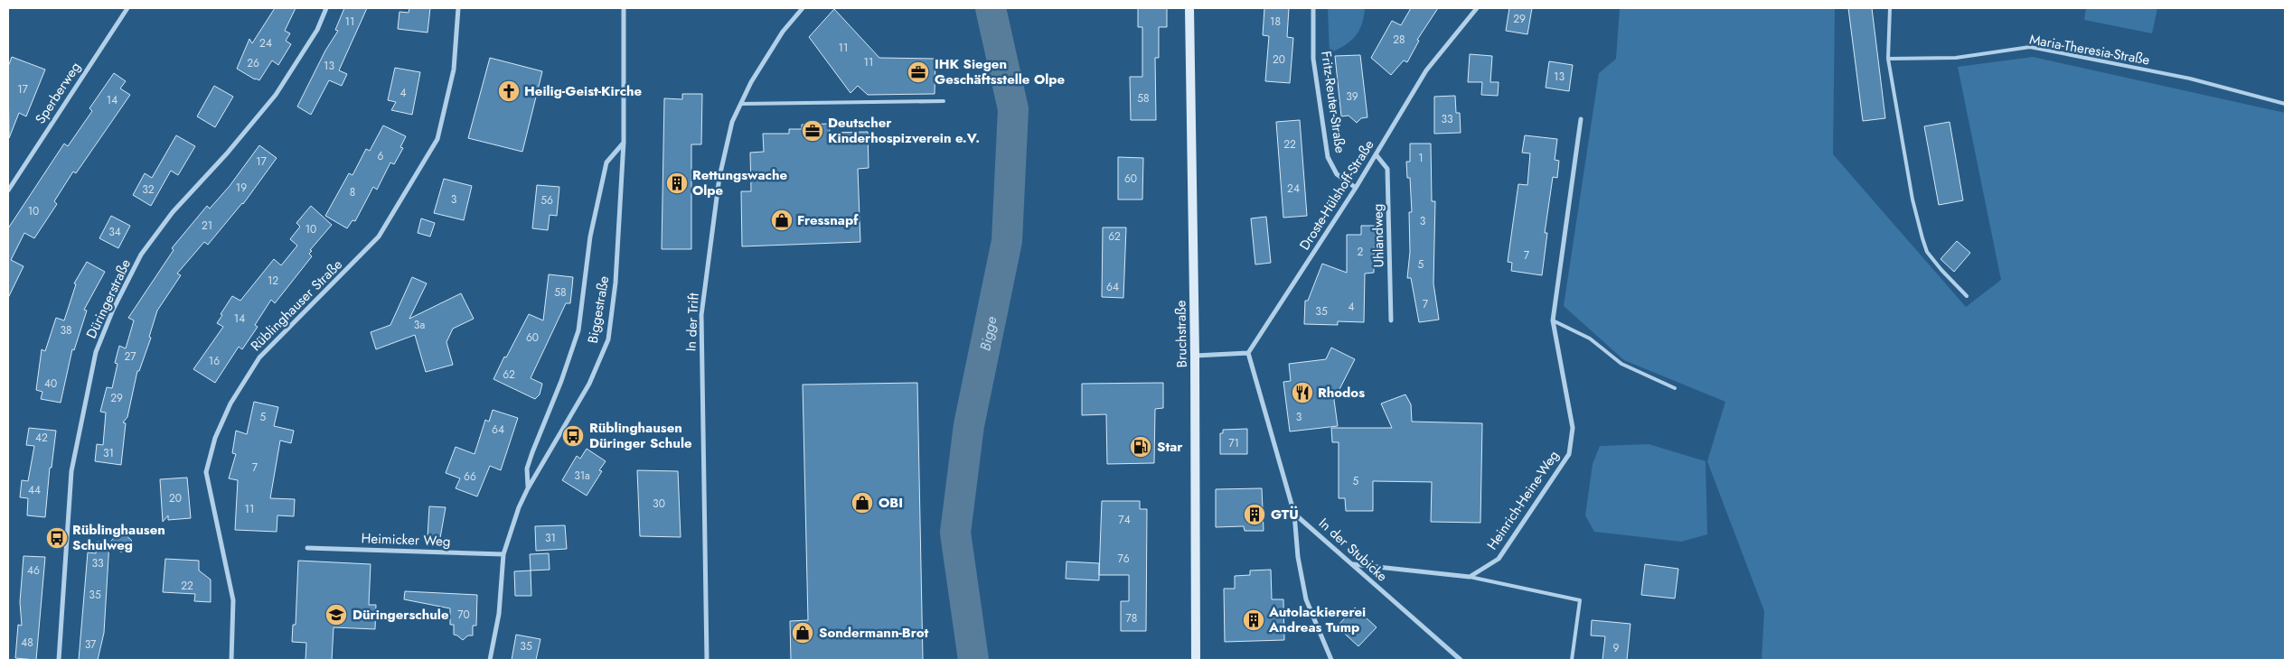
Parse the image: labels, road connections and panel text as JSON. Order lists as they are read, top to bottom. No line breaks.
{"streets":{"main road":["Bruchstraße"],"street":["Sperberweg","Fritz-Reuter-Straße","Droste-Hülshoff-Straße","Uhlandweg","Düringerstraße","Rüblinghauser Straße","Biggestraße","In der Trift","Heinrich-Heine-Weg","Heimicker Weg","In der Stubicke"],"lane":["Maria-Theresia-Straße"]},"crossings":[["Fritz-Reuter-Straße","Droste-Hülshoff-Straße"],["Droste-Hülshoff-Straße","Uhlandweg"],["Biggestraße","Heimicker Weg"]],"water":["Bigge"],"places":{"office":["IHK Siegen Geschäftsstelle Olpe","Deutscher Kinderhospizverein e.V."],"church":["Heilig-Geist-Kirche"],"building":["Rettungswache Olpe","GTÜ","Autolackiererei Andreas Tump"],"shop":["Fressnapf","OBI","Sondermann-Brot"],"restaurant":["Rhodos"],"bus stop":["Rüblinghausen Düringer Schule","Rüblinghausen Schulweg"],"fuel station":["Star"],"school or university":["Düringerschule"]},"house_numbers":["29","11","18","28","24","11","20","11","26","13","13","17","4","39","58","14","33","22","6","1","17","60","19","24","32","8","3","56","10","3","21","10","34","62","2","7","5","12","64","58","7","4","35","14","3a","38","60","27","16","62","40","29","5","3","64","42","71","31","7","31a","66","5","44","20","30","11","74","31","76","33","46","22","35","70","78","48","37","35","9"]}
